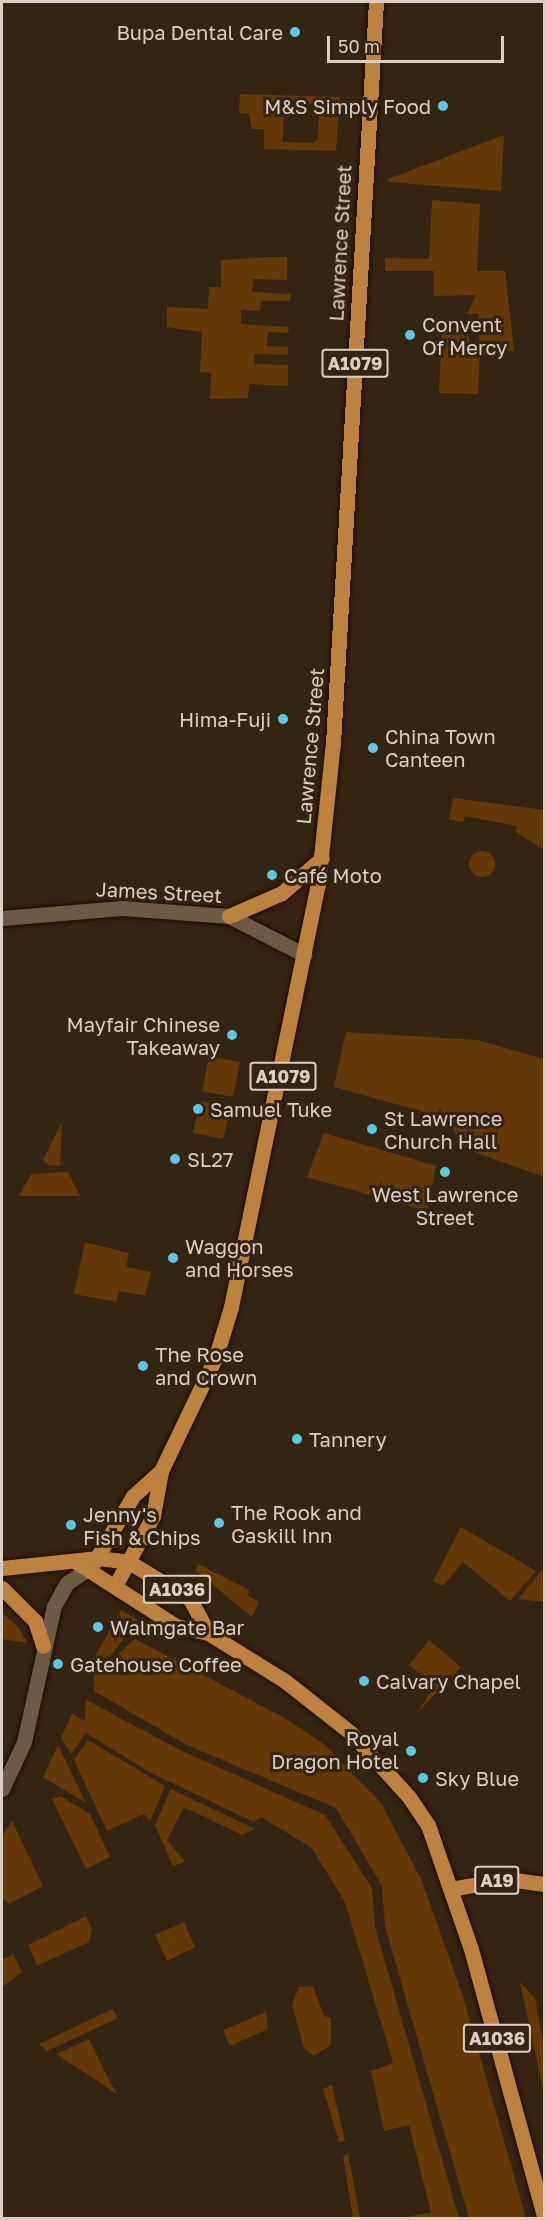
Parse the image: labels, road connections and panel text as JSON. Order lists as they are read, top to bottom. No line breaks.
{"streets":{"main road":["Lawrence Street","A1079","A1036","A19"],"street":["James Street"]},"crossings":[["Lawrence Street","James Street"],["Lawrence Street","A1036"],["A1036","A19"]],"places":["Bupa Dental Care","M&S Simply Food","Convent Of Mercy","Hima-Fuji","China Town Canteen","Café Moto","Mayfair Chinese Takeaway","Samuel Tuke","St Lawrence Church Hall","SL27","West Lawrence Street","Waggon and Horses","The Rose and Crown","Tannery","The Rook and Gaskill Inn","Jenny's Fish & Chips","Walmgate Bar","Gatehouse Coffee","Calvary Chapel","Royal Dragon Hotel","Sky Blue"],"scale_bar":"50 m"}
